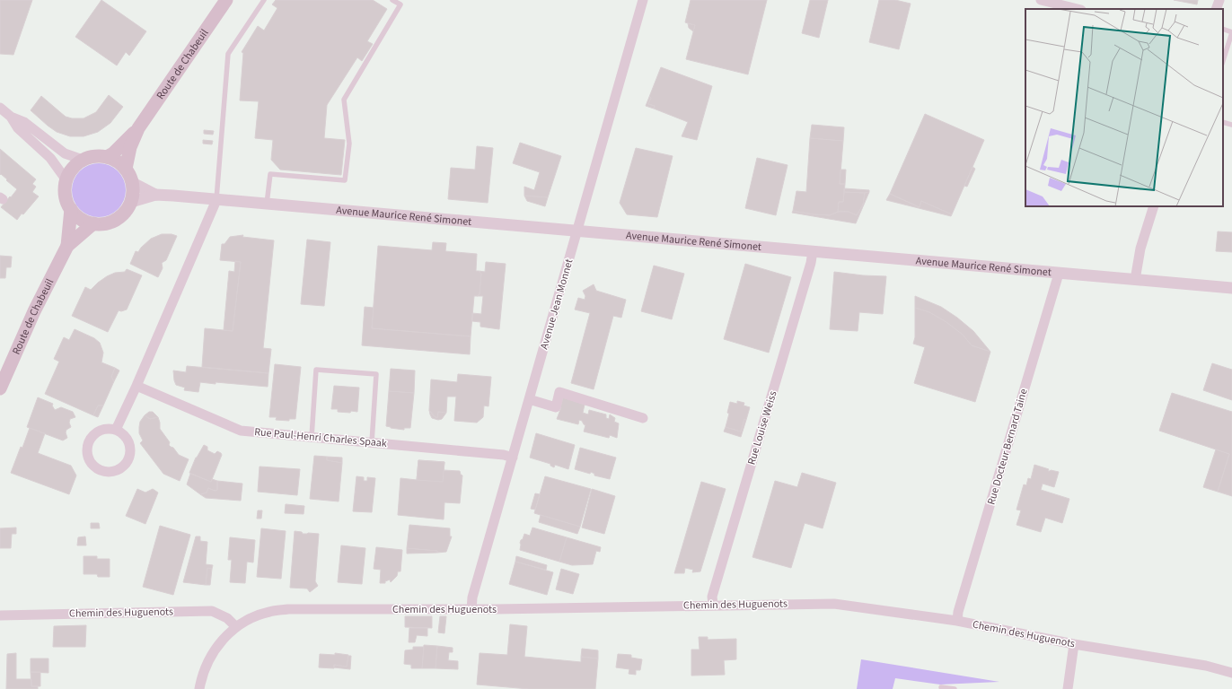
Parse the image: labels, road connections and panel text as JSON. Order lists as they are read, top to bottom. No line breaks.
{"streets":{"main road":["Route de Chabeuil"],"street":["Avenue Maurice René Simonet","Avenue Jean Monnet","Rue Louise Weiss","Rue Paul-Henri Charles Spaak","Rue Docteur Bernard Taine","Chemin des Huguenots"]},"crossings":[["Route de Chabeuil","Avenue Maurice René Simonet"],["Avenue Maurice René Simonet","Avenue Jean Monnet"],["Avenue Maurice René Simonet","Rue Louise Weiss"],["Avenue Maurice René Simonet","Rue Docteur Bernard Taine"],["Avenue Jean Monnet","Rue Paul-Henri Charles Spaak"],["Avenue Jean Monnet","Chemin des Huguenots"],["Rue Louise Weiss","Chemin des Huguenots"],["Rue Docteur Bernard Taine","Chemin des Huguenots"]]}
